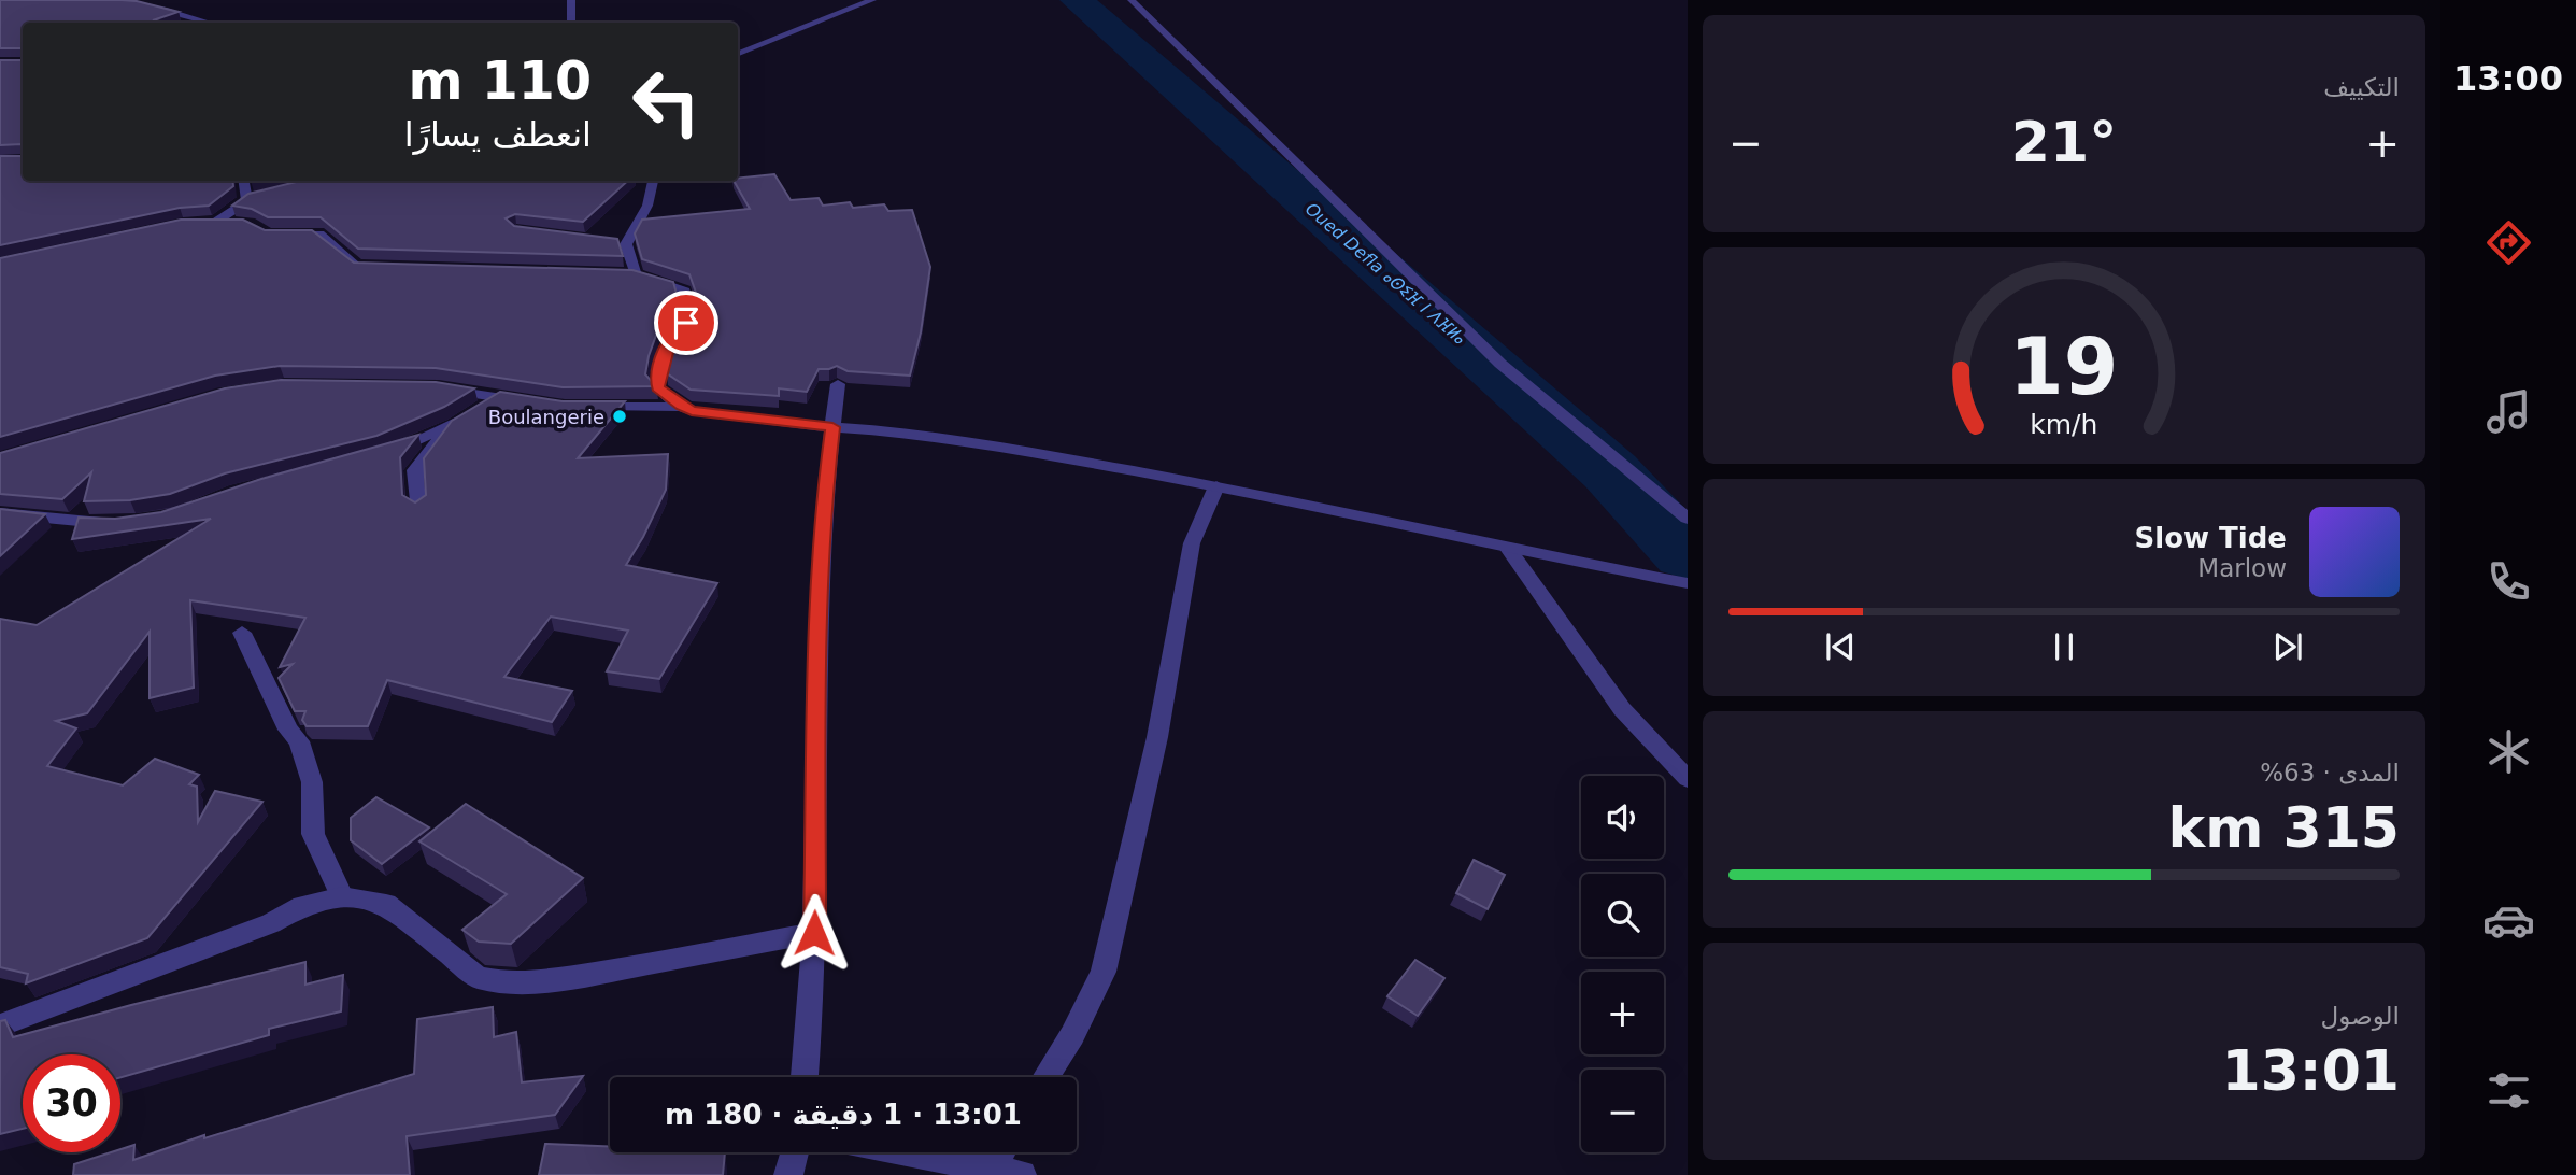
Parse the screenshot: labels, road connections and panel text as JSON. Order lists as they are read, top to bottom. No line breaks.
{"water":["Oued Defla ⴰⵙⵉⴼ ⵏ ⴷⴼⵍⴰ"],"places":["Boulangerie"],"page":{"tabs":"13:00","tile":["التكييف",["المدى · 63%","315 km"],["الوصول","13:01"]],"turn":["110 m","انعطف يسارًا"],"heat":["−","21°","+"],"song":["Slow Tide","Marlow"],"map_buttons":["+","−"],"limit":"30","trip":"13:01 · 1 دقيقة · 180 m","gauge":["19","km/h"]}}
